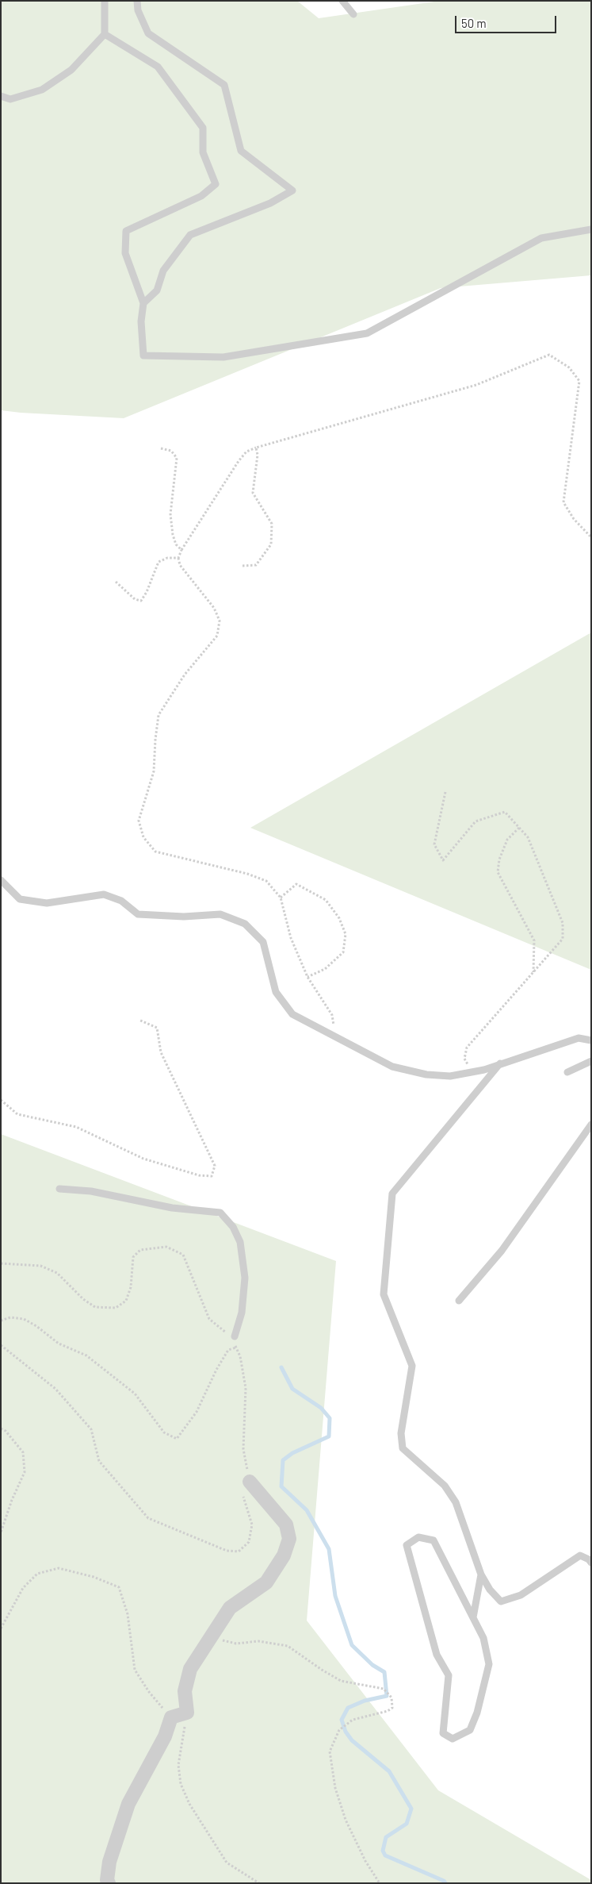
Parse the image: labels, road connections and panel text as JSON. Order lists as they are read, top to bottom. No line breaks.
{"scale_bar":"50 m"}
